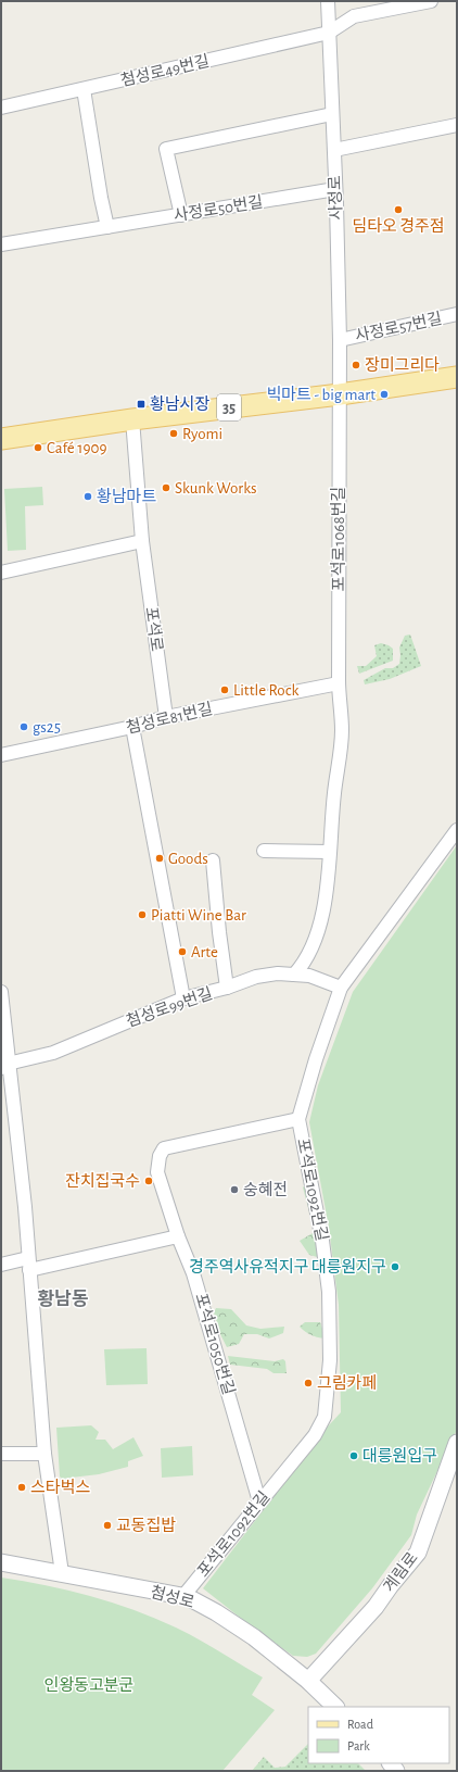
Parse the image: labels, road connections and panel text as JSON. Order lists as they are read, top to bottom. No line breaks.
{"streets":{"main road":["35"],"street":["첨성로49번길","사정로","사정로50번길","사정로57번길","포석로1068번길","포석로","첨성로81번길","첨성로99번길","포석로1092번길","포석로1050번길","계림로","첨성로"]},"crossings":[["첨성로49번길","사정로"],["사정로","사정로50번길"],["사정로","사정로57번길"],["사정로","35"],["사정로","포석로1068번길"],["35","포석로1068번길"],["35","포석로"],["포석로1068번길","첨성로81번길"],["포석로1068번길","첨성로99번길"],["포석로","첨성로81번길"],["첨성로99번길","포석로1092번길"],["포석로1092번길","포석로1050번길"],["포석로1092번길","첨성로"],["계림로","첨성로"]],"districts":["황남동"],"parks":["인왕동고분군"],"places":{"other":["딤타오 경주점","장미그리다","빅마트 - big mart","Ryomi","Café 1909","Skunk Works","황남마트","Little Rock","gs25","Goods","Piatti Wine Bar","Arte","잔치집국수","숭혜전","경주역사유적지구 대릉원지구","그림카페","대릉원입구","스타벅스","교동집밥"],"transit":["황남시장"]},"legend":["Road","Park"]}
